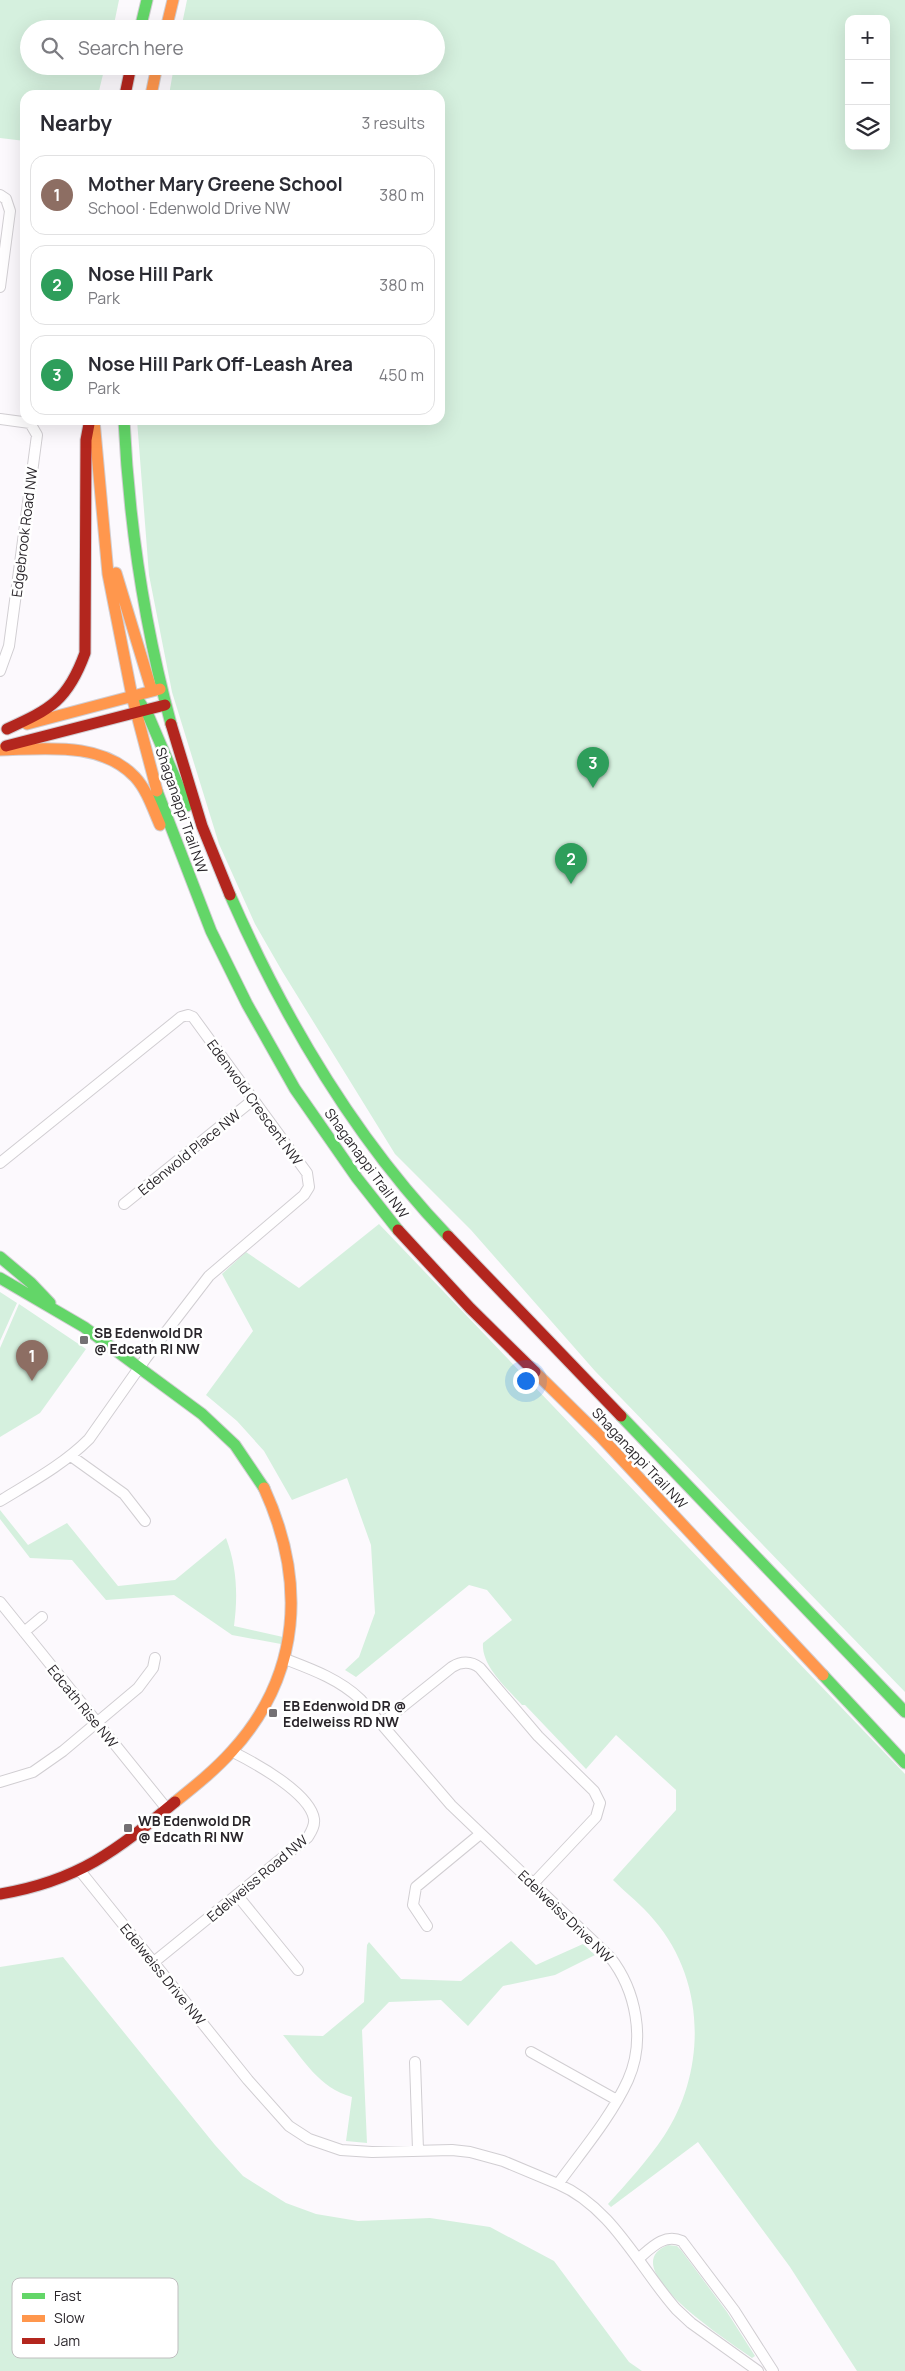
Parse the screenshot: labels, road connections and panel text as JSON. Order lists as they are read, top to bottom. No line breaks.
{"streets":{"main road":["Shaganappi Trail NW"],"street":["Edgebrook Road NW","Edenwold Crescent NW","Edenwold Place NW","Edcath Rise NW","Edelweiss Road NW","Edelweiss Drive NW"]},"crossings":[["Edenwold Crescent NW","Edenwold Place NW"],["Edelweiss Road NW","Edelweiss Drive NW"]],"places":{"transit":["SB Edenwold DR @ Edcath RI NW","EB Edenwold DR @ Edelweiss RD NW","WB Edenwold DR @ Edcath RI NW"]},"legend":["Fast","Slow","Jam"],"page":{"map_buttons":["+","−"],"search":"Search here","heading":["Nearby","3 results"],"list":[{"mark":"1","name":"Mother Mary Greene School","note":"School · Edenwold Drive NW","value":"380 m"},{"mark":"2","name":"Nose Hill Park","note":"Park","value":"380 m"},{"mark":"3","name":"Nose Hill Park Off-Leash Area","note":"Park","value":"450 m"}],"pins":["3","2","1"]}}
